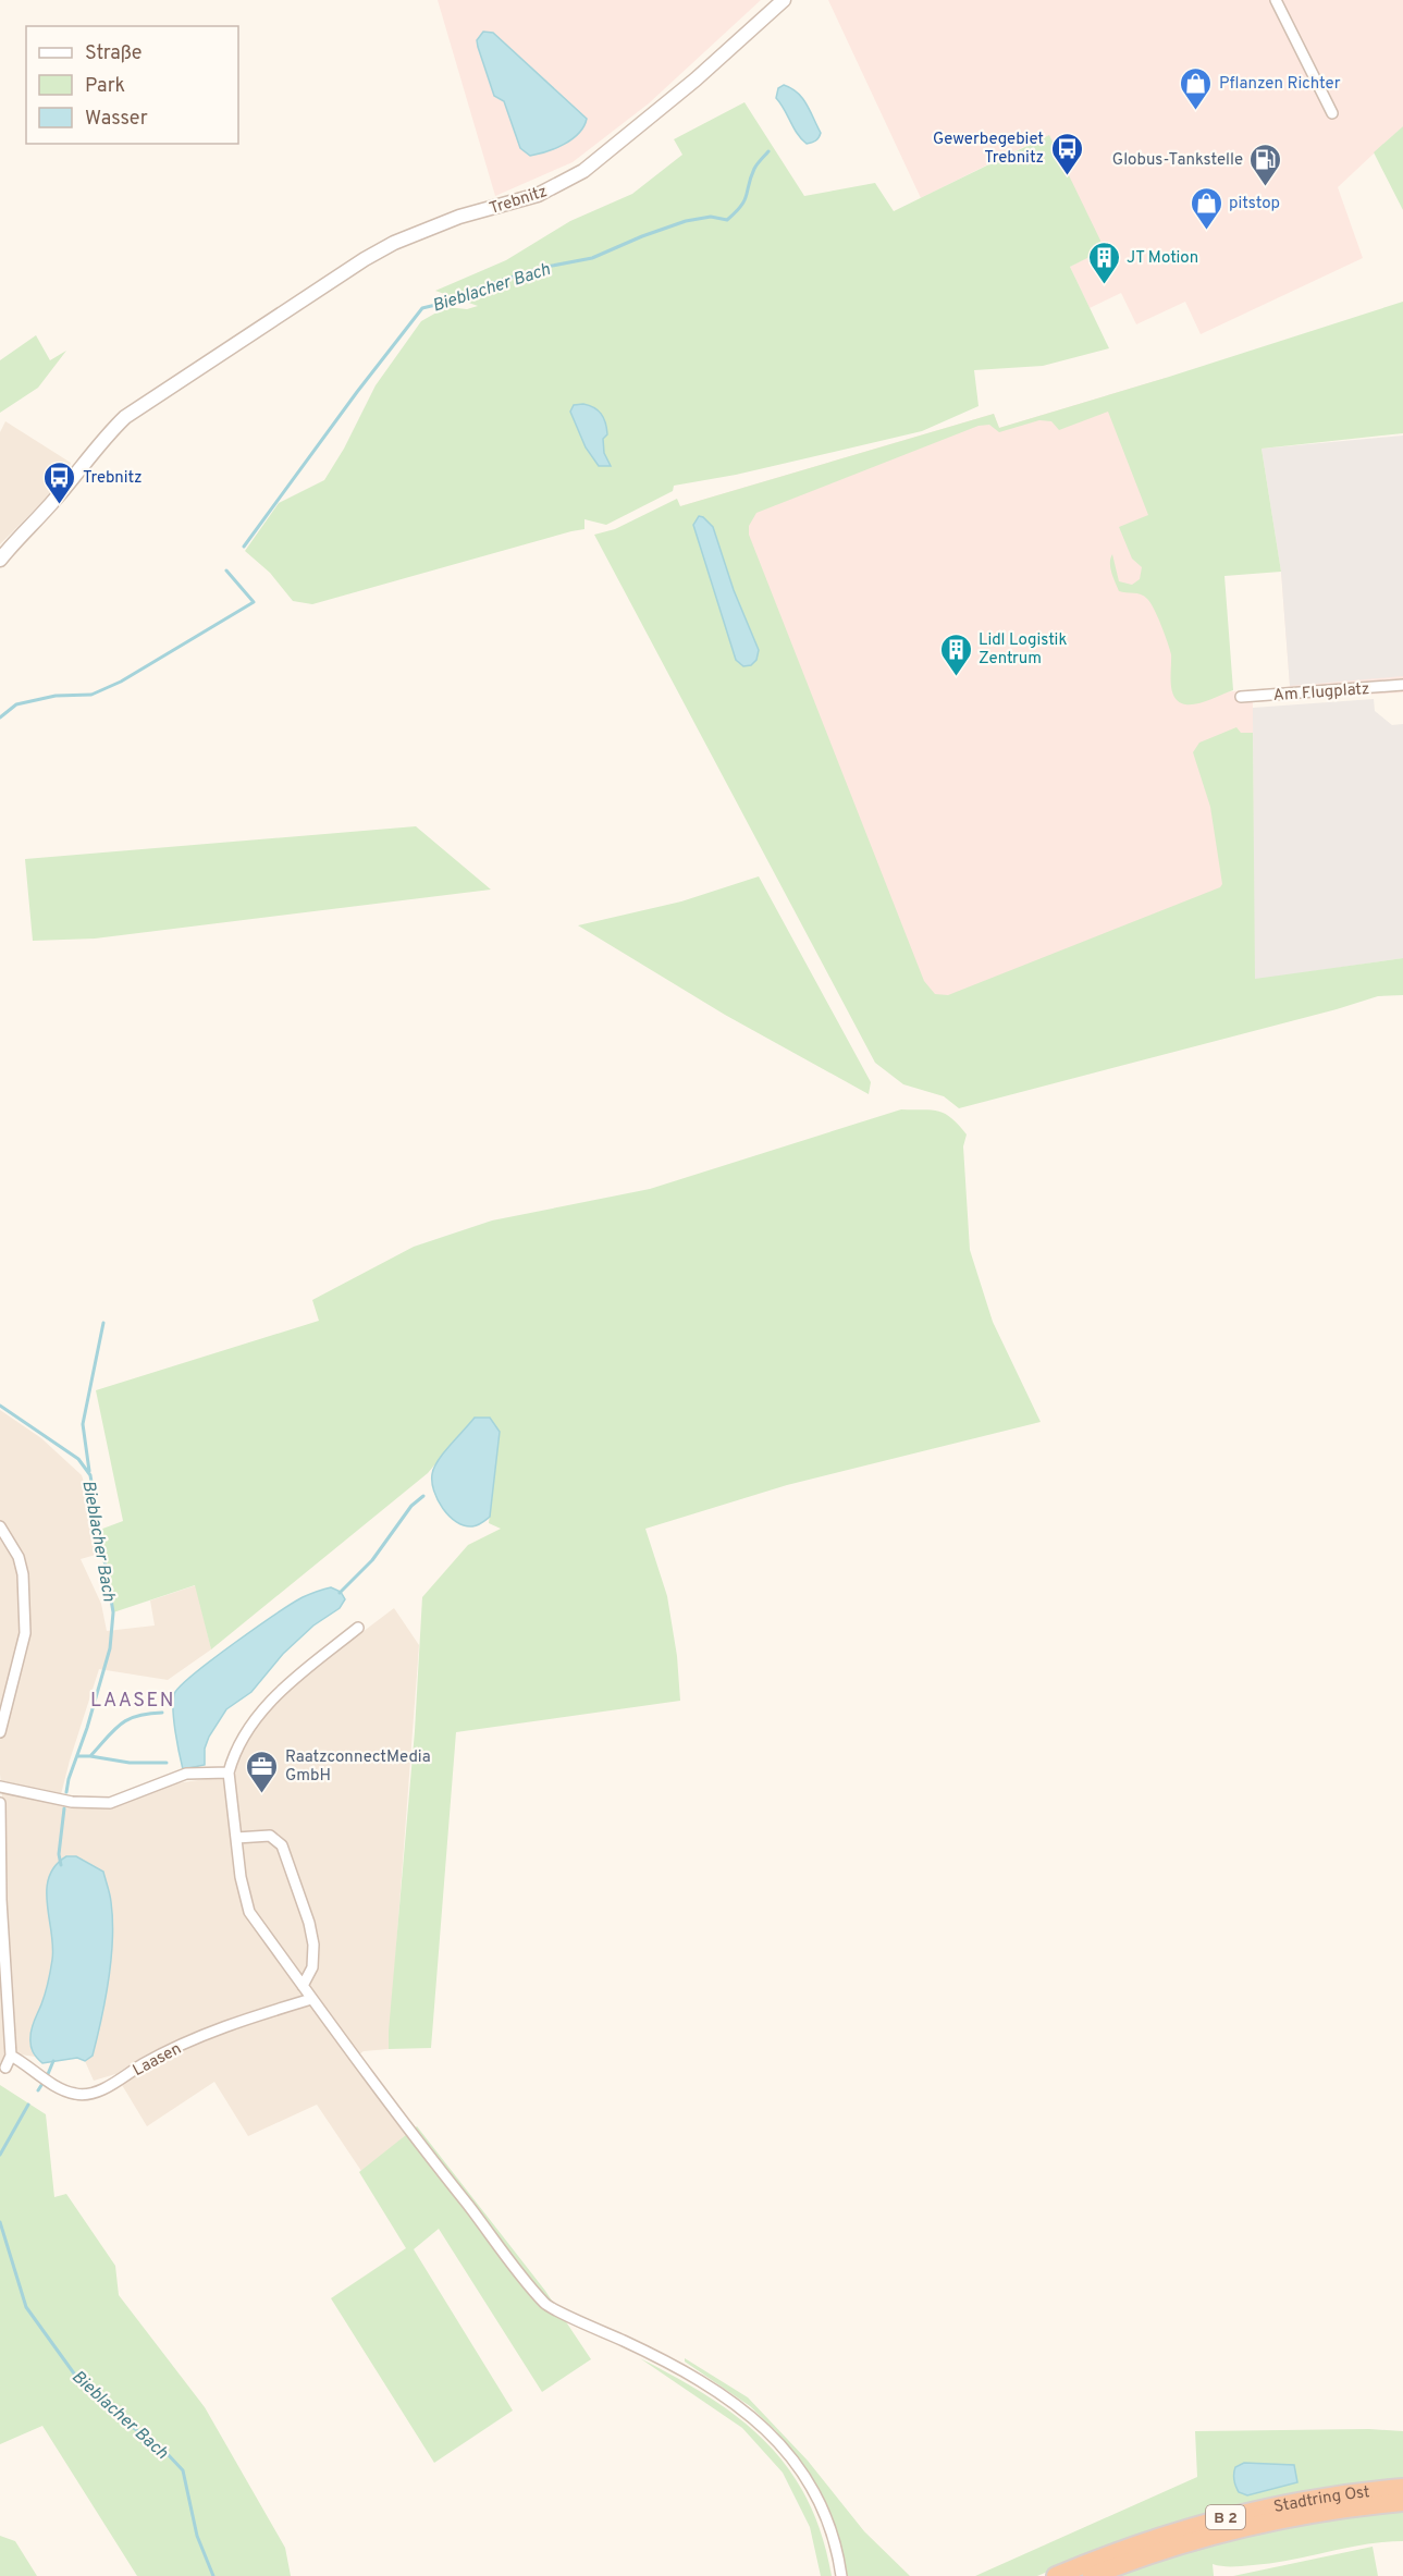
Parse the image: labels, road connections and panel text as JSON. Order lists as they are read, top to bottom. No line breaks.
{"streets":{"highway":["Stadtring Ost","B 2"],"street":["Trebnitz","Am Flugplatz","Laasen"]},"districts":["LAASEN"],"water":["Bieblacher Bach"],"places":{"shop":["Pflanzen Richter","pitstop"],"bus stop":["Gewerbegebiet Trebnitz","Trebnitz"],"fuel station":["Globus-Tankstelle"],"building":["JT Motion","Lidl Logistik Zentrum"],"office":["RaatzconnectMedia GmbH"]},"legend":["Straße","Park","Wasser"]}
